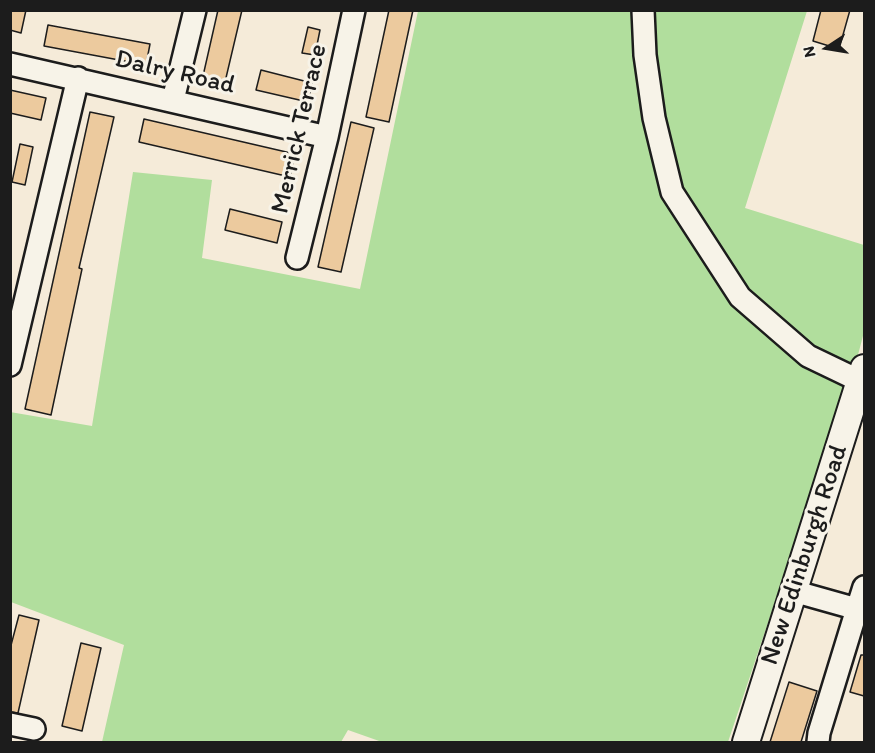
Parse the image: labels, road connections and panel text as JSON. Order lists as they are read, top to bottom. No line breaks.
{"streets":{"main road":["New Edinburgh Road"],"street":["Dalry Road","Merrick Terrace"]},"crossings":[["Dalry Road","Merrick Terrace"]],"north":"left"}
